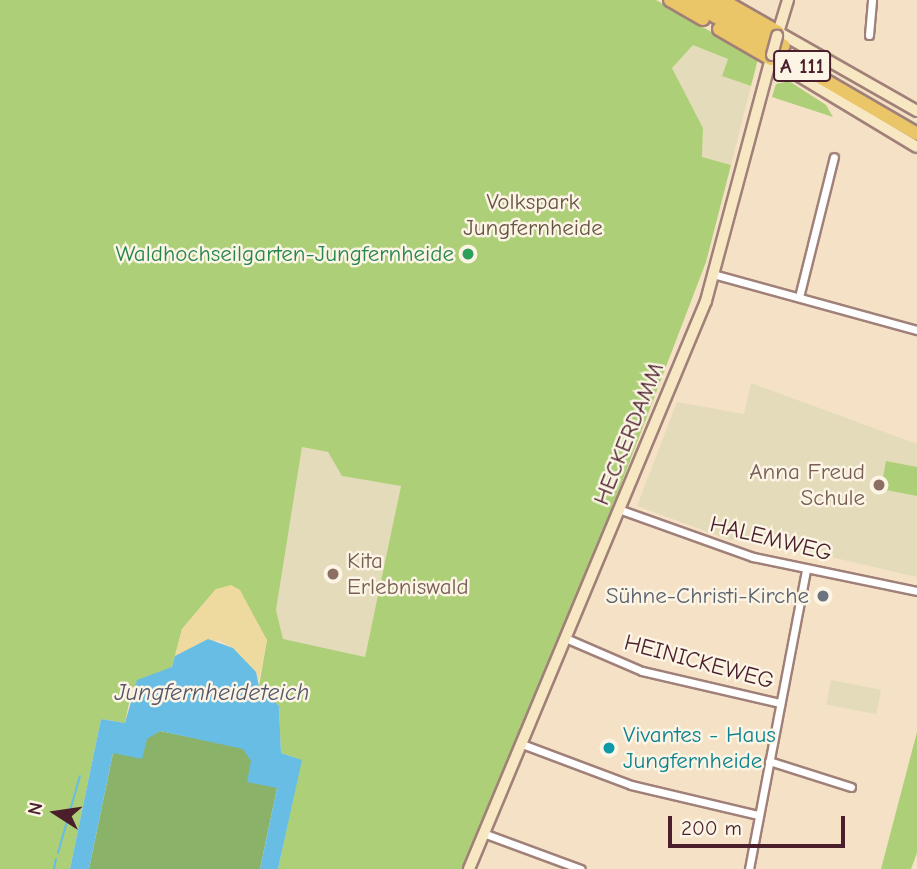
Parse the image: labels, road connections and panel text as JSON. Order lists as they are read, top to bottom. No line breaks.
{"streets":{"highway":["A 111"],"street":["HECKERDAMM","HALEMWEG","HEINICKEWEG"]},"crossings":[["HECKERDAMM","HALEMWEG"],["HECKERDAMM","HEINICKEWEG"]],"water":["Jungfernheideteich"],"parks":["Volkspark Jungfernheide"],"places":["Waldhochseilgarten-Jungfernheide","Anna Freud Schule","Kita Erlebniswald","Sühne-Christi-Kirche","Vivantes - Haus Jungfernheide"],"scale_bar":"200 m","north":"left"}
